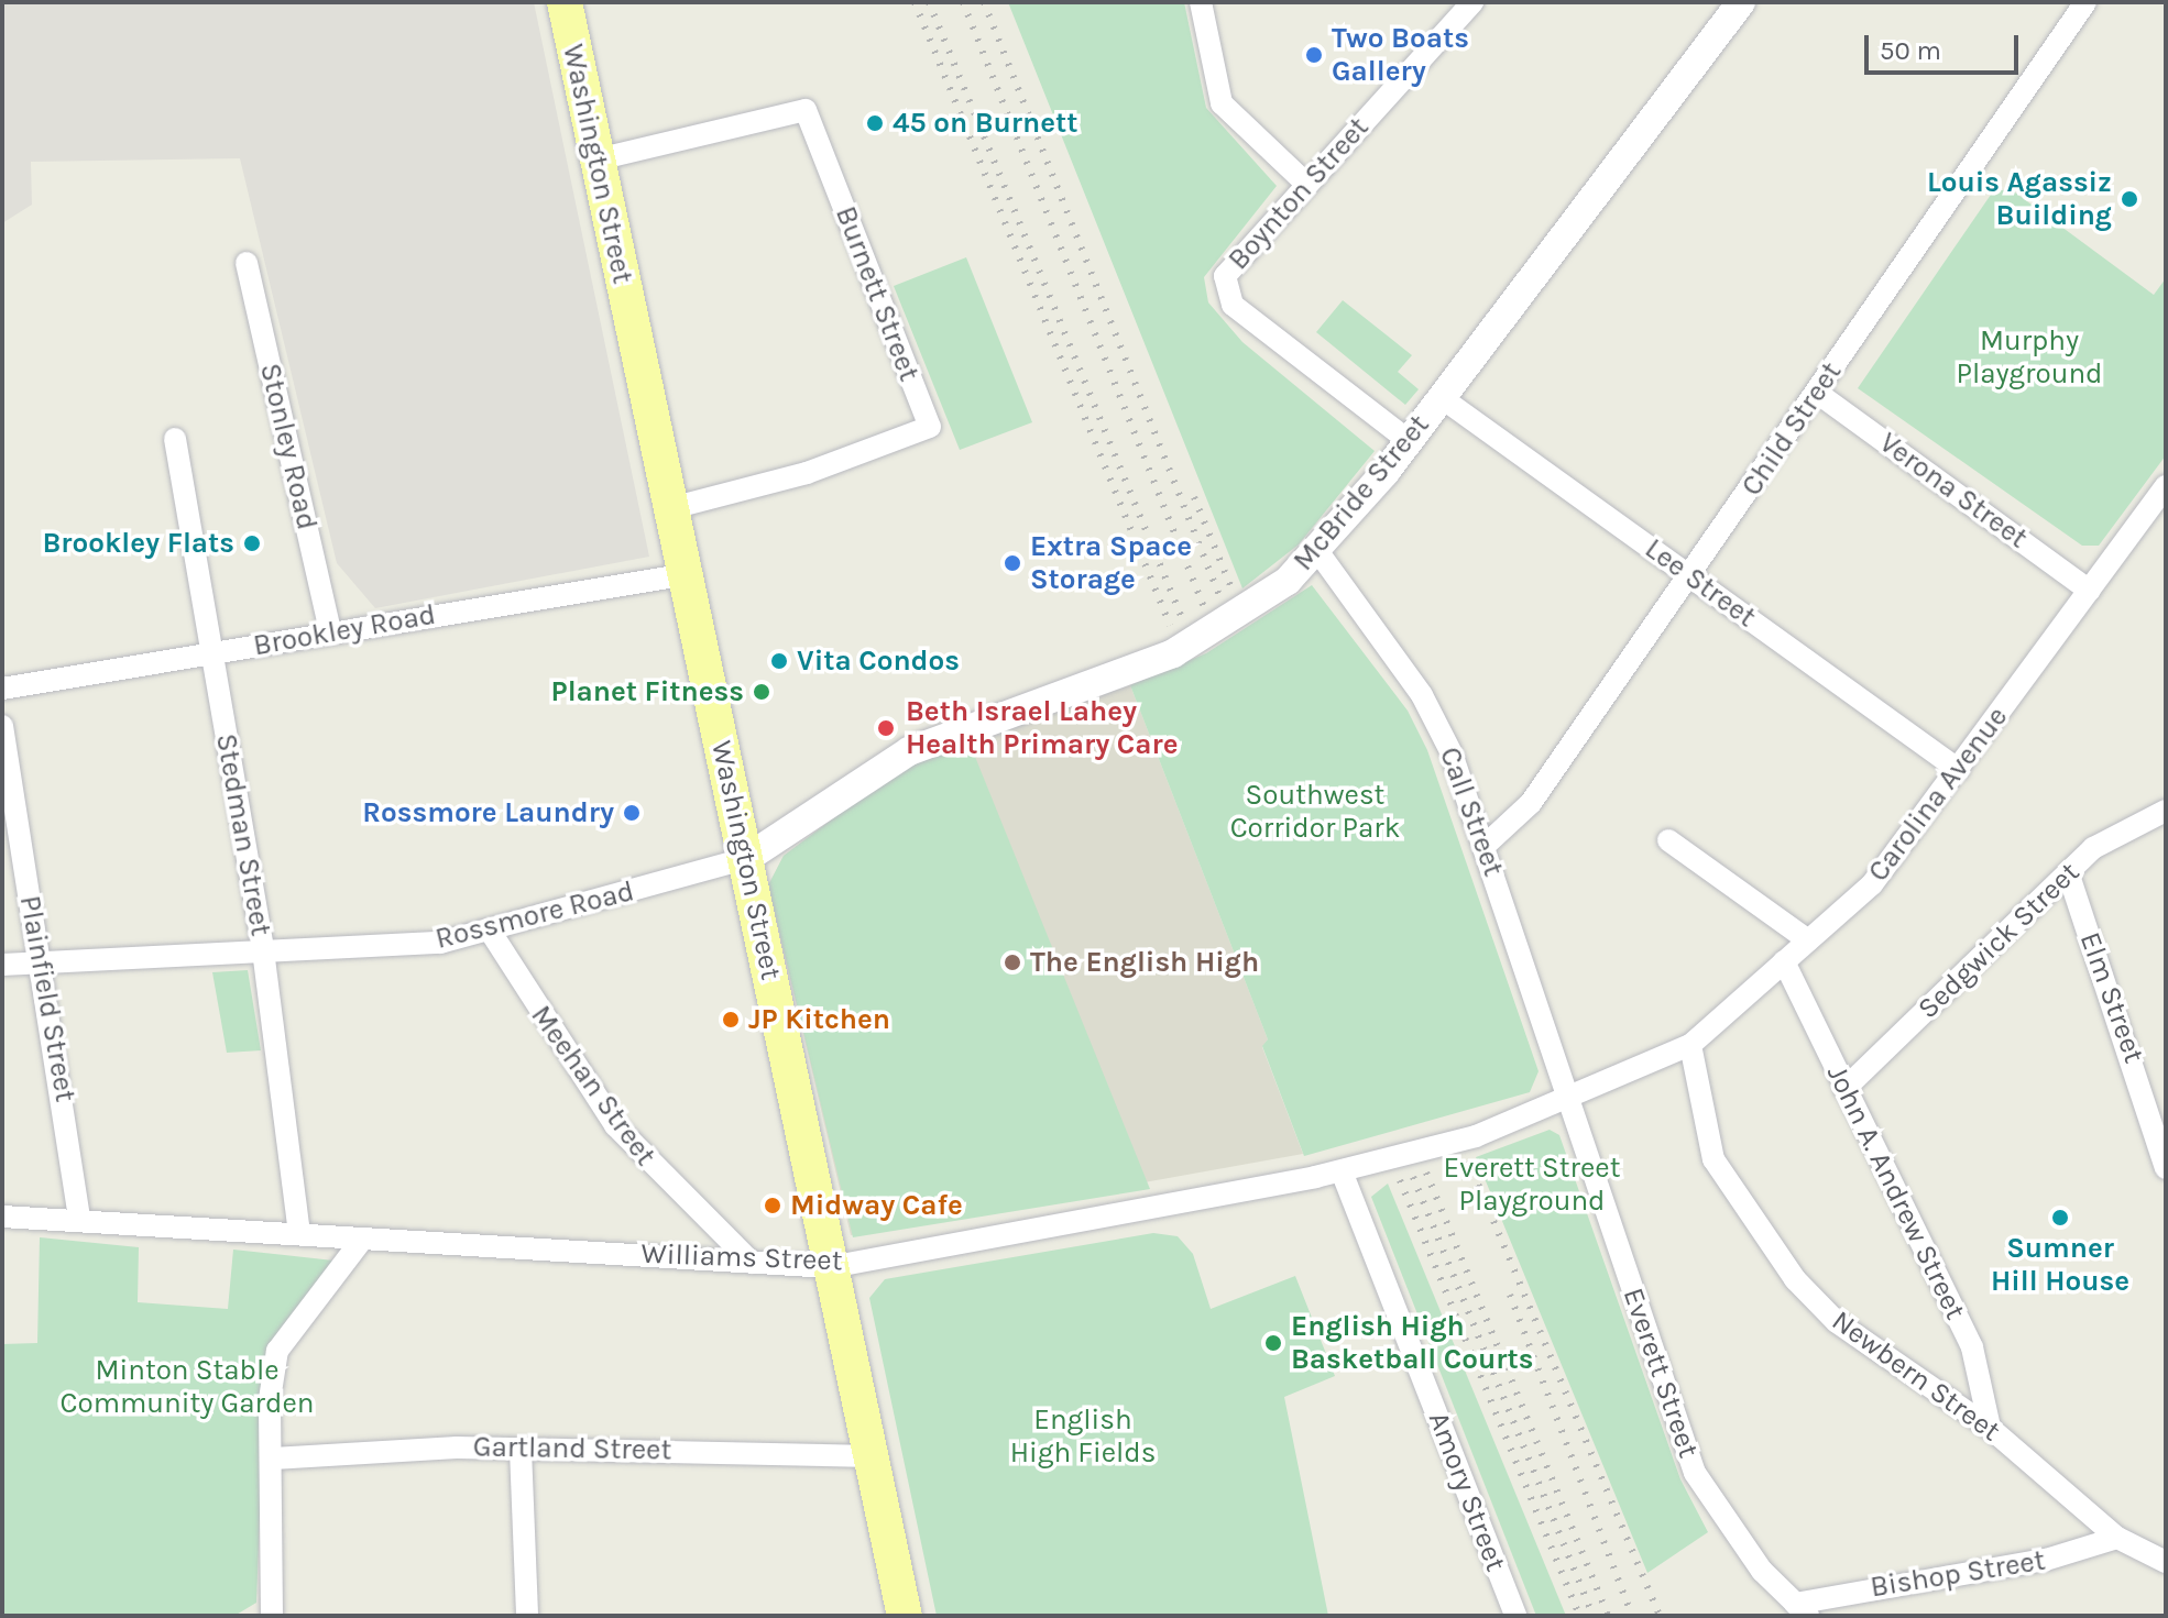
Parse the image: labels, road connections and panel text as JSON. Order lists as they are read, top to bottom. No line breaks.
{"streets":{"main road":["Washington Street"],"street":["Boynton Street","Burnett Street","Child Street","Stonley Road","Verona Street","McBride Street","Lee Street","Brookley Road","Carolina Avenue","Call Street","Stedman Street","Rossmore Road","Sedgwick Street","Elm Street","Plainfield Street","Meehan Street","John A. Andrew Street","Williams Street","Everett Street","Newbern Street","Gartland Street","Amory Street","Bishop Street"]},"crossings":[["Washington Street","Burnett Street"],["Washington Street","McBride Street"],["Washington Street","Brookley Road"],["Washington Street","Rossmore Road"],["Washington Street","Williams Street"],["Washington Street","Gartland Street"],["Boynton Street","McBride Street"],["Child Street","Verona Street"],["Child Street","Lee Street"],["Child Street","Call Street"],["Stonley Road","Brookley Road"],["Verona Street","Carolina Avenue"],["McBride Street","Lee Street"],["McBride Street","Call Street"],["McBride Street","Rossmore Road"],["Lee Street","Carolina Avenue"],["Brookley Road","Stedman Street"],["Carolina Avenue","Call Street"],["Carolina Avenue","John A. Andrew Street"],["Carolina Avenue","Williams Street"],["Carolina Avenue","Everett Street"],["Carolina Avenue","Newbern Street"],["Call Street","Williams Street"],["Call Street","Everett Street"],["Stedman Street","Rossmore Road"],["Stedman Street","Williams Street"],["Rossmore Road","Plainfield Street"],["Rossmore Road","Meehan Street"],["Sedgwick Street","Elm Street"],["Sedgwick Street","John A. Andrew Street"],["Plainfield Street","Williams Street"],["Meehan Street","Williams Street"],["John A. Andrew Street","Newbern Street"],["Williams Street","Everett Street"],["Williams Street","Amory Street"],["Everett Street","Bishop Street"],["Newbern Street","Bishop Street"]],"parks":["Murphy Playground","Southwest Corridor Park","Everett Street Playground","Minton Stable Community Garden","English High Fields"],"places":["Two Boats Gallery","45 on Burnett","Louis Agassiz Building","Brookley Flats","Extra Space Storage","Vita Condos","Planet Fitness","Beth Israel Lahey Health Primary Care","Rossmore Laundry","The English High","JP Kitchen","Midway Cafe","Sumner Hill House","English High Basketball Courts"],"scale_bar":"50 m"}
